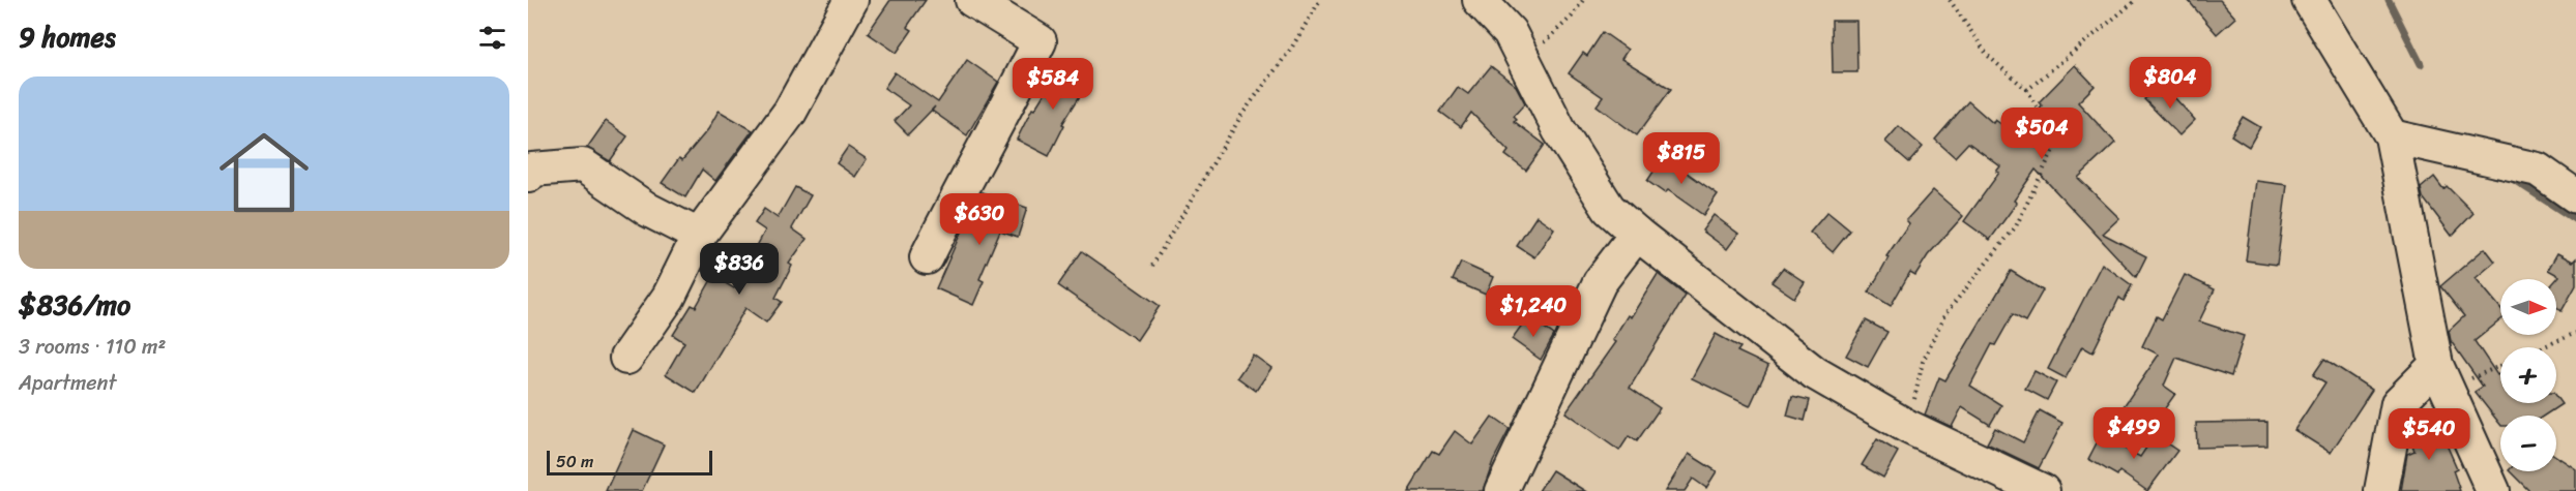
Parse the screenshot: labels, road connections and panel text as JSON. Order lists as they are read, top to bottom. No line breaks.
{"scale_bar":"50 m","north":"right","page":{"heading":"9 homes","price":["$804","$584","$504","$815","$630","$836","$1,240","$499","$540"],"list":[{"name":"$836/mo","note":"3 rooms · 110 m² · Apartment"}],"map_buttons":["+","−"],"scale":"50 m"}}
